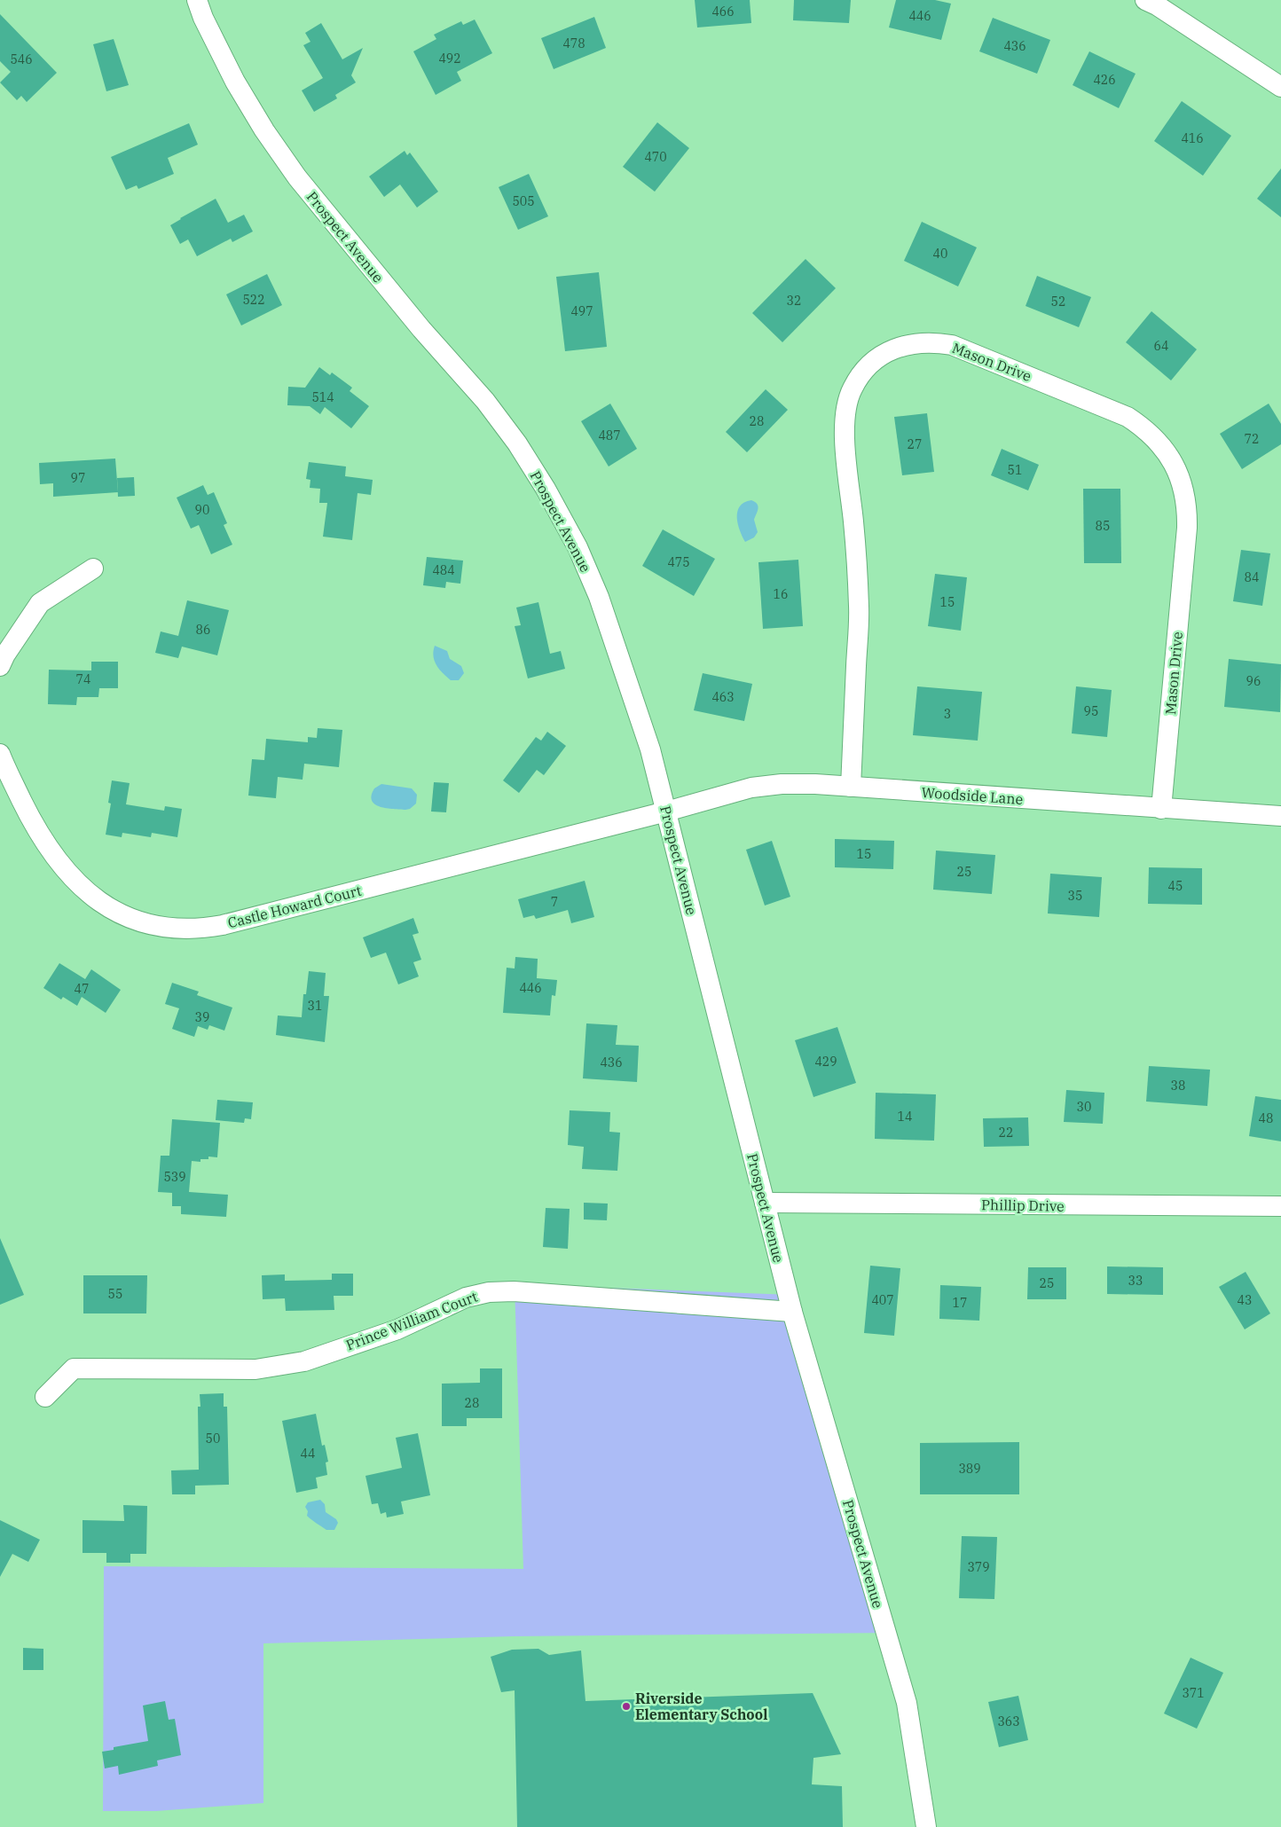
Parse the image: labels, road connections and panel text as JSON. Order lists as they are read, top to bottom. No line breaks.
{"streets":{"street":["Prospect Avenue","Mason Drive","Woodside Lane","Castle Howard Court","Phillip Drive","Prince William Court"]},"crossings":[["Prospect Avenue","Woodside Lane"],["Prospect Avenue","Castle Howard Court"],["Prospect Avenue","Phillip Drive"],["Prospect Avenue","Prince William Court"],["Mason Drive","Woodside Lane"],["Woodside Lane","Castle Howard Court"]],"places":["Riverside Elementary School"],"house_numbers":["466","446","478","436","492","546","426","416","470","505","40","522","32","52","497","64","514","28","487","72","27","51","97","90","85","475","484","84","16","15","86","74","96","463","95","3","15","25","45","35","7","446","47","31","39","429","436","38","30","14","48","22","539","33","25","55","407","43","17","28","50","44","389","379","371","363"]}
